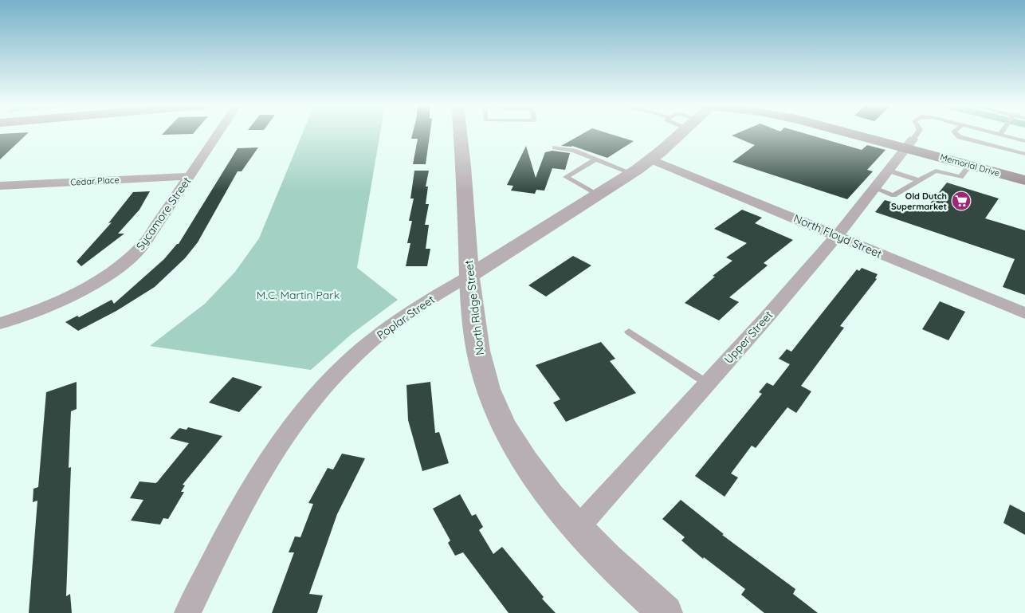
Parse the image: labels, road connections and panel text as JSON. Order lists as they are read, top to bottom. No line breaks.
{"streets":{"main road":["Memorial Drive"],"street":["Cedar Place","Sycamore Street","North Floyd Street","North Ridge Street","Poplar Street","Upper Street"]},"crossings":[["Memorial Drive","Upper Street"],["Cedar Place","Sycamore Street"],["North Floyd Street","Poplar Street"],["North Floyd Street","Upper Street"],["North Ridge Street","Poplar Street"],["North Ridge Street","Upper Street"]],"parks":["M.C. Martin Park"],"places":{"supermarket":["Old Dutch Supermarket"]}}
